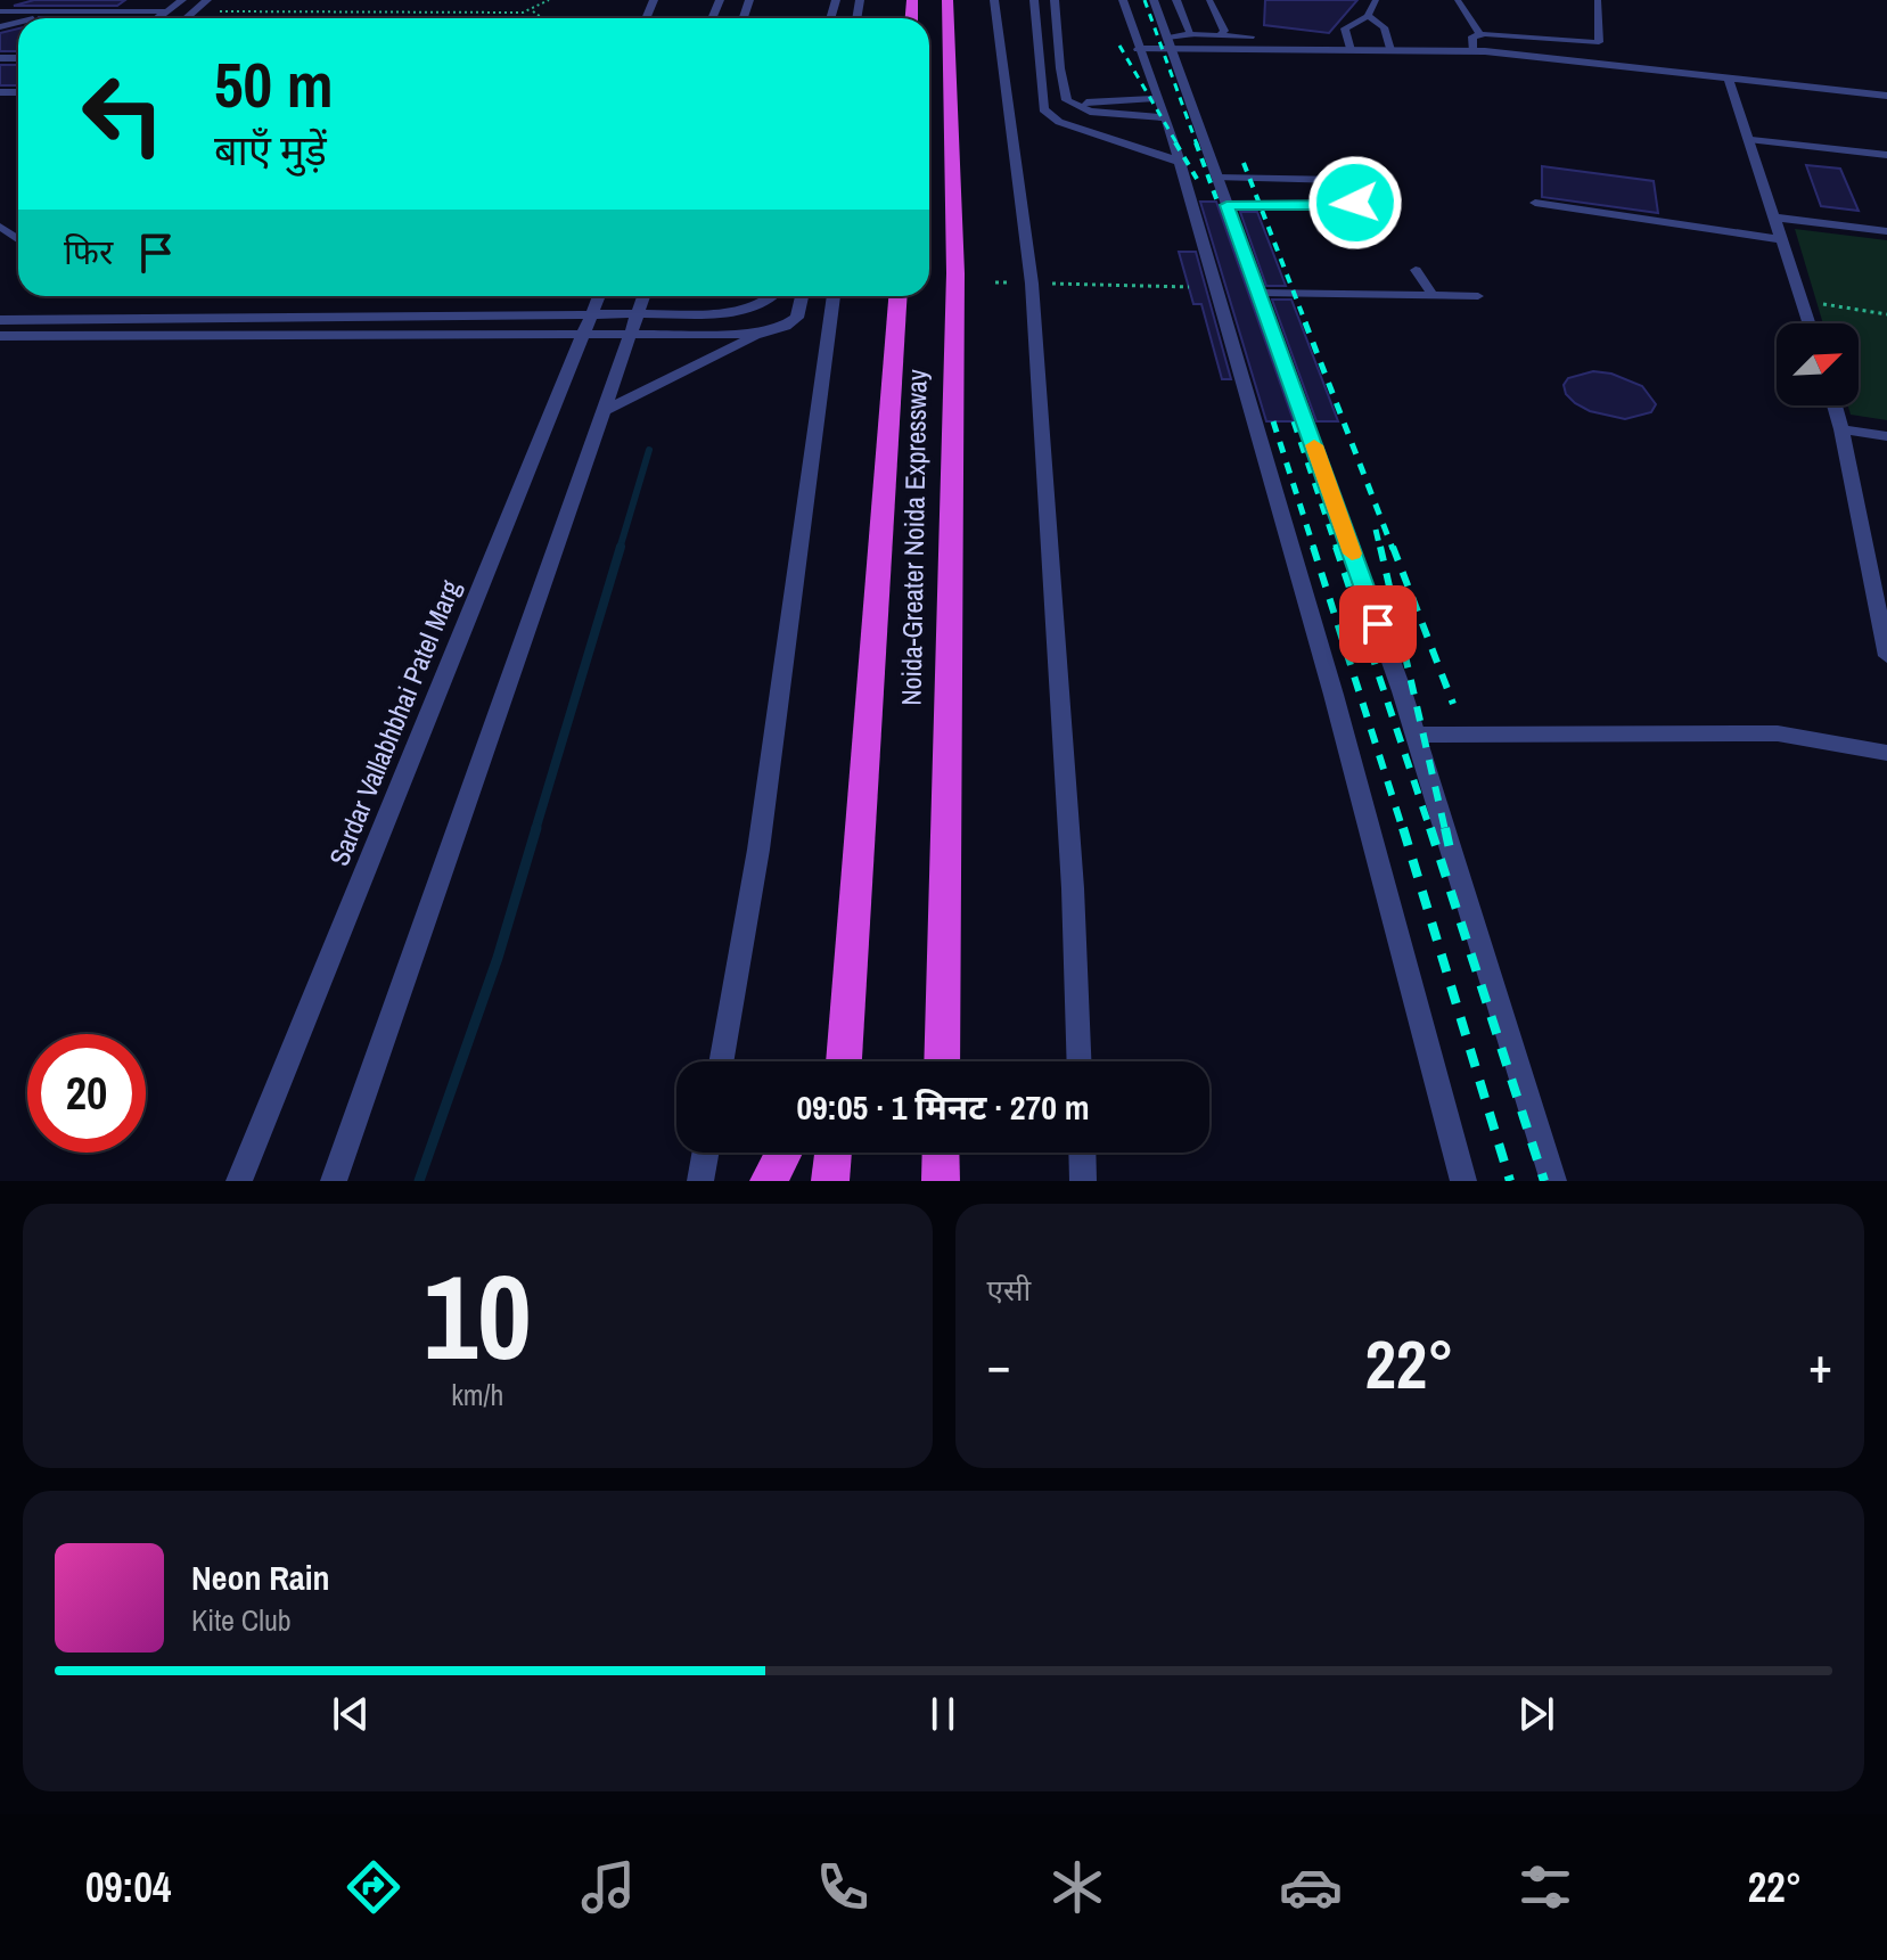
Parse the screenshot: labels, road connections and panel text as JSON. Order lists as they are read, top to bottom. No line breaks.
{"streets":{"highway":["Noida-Greater Noida Expressway"],"street":["Sardar Vallabhbhai Patel Marg"]},"north":"top right","page":{"turn":["50 m","बाएँ मुड़ें"],"then":"फिर","limit":"20","trip":"09:05 · 1 मिनट · 270 m","tile":[["10","km/h"],"एसी"],"heat":["−","22°","+"],"song":["Neon Rain","Kite Club"],"tabs":["09:04","22°"]}}
